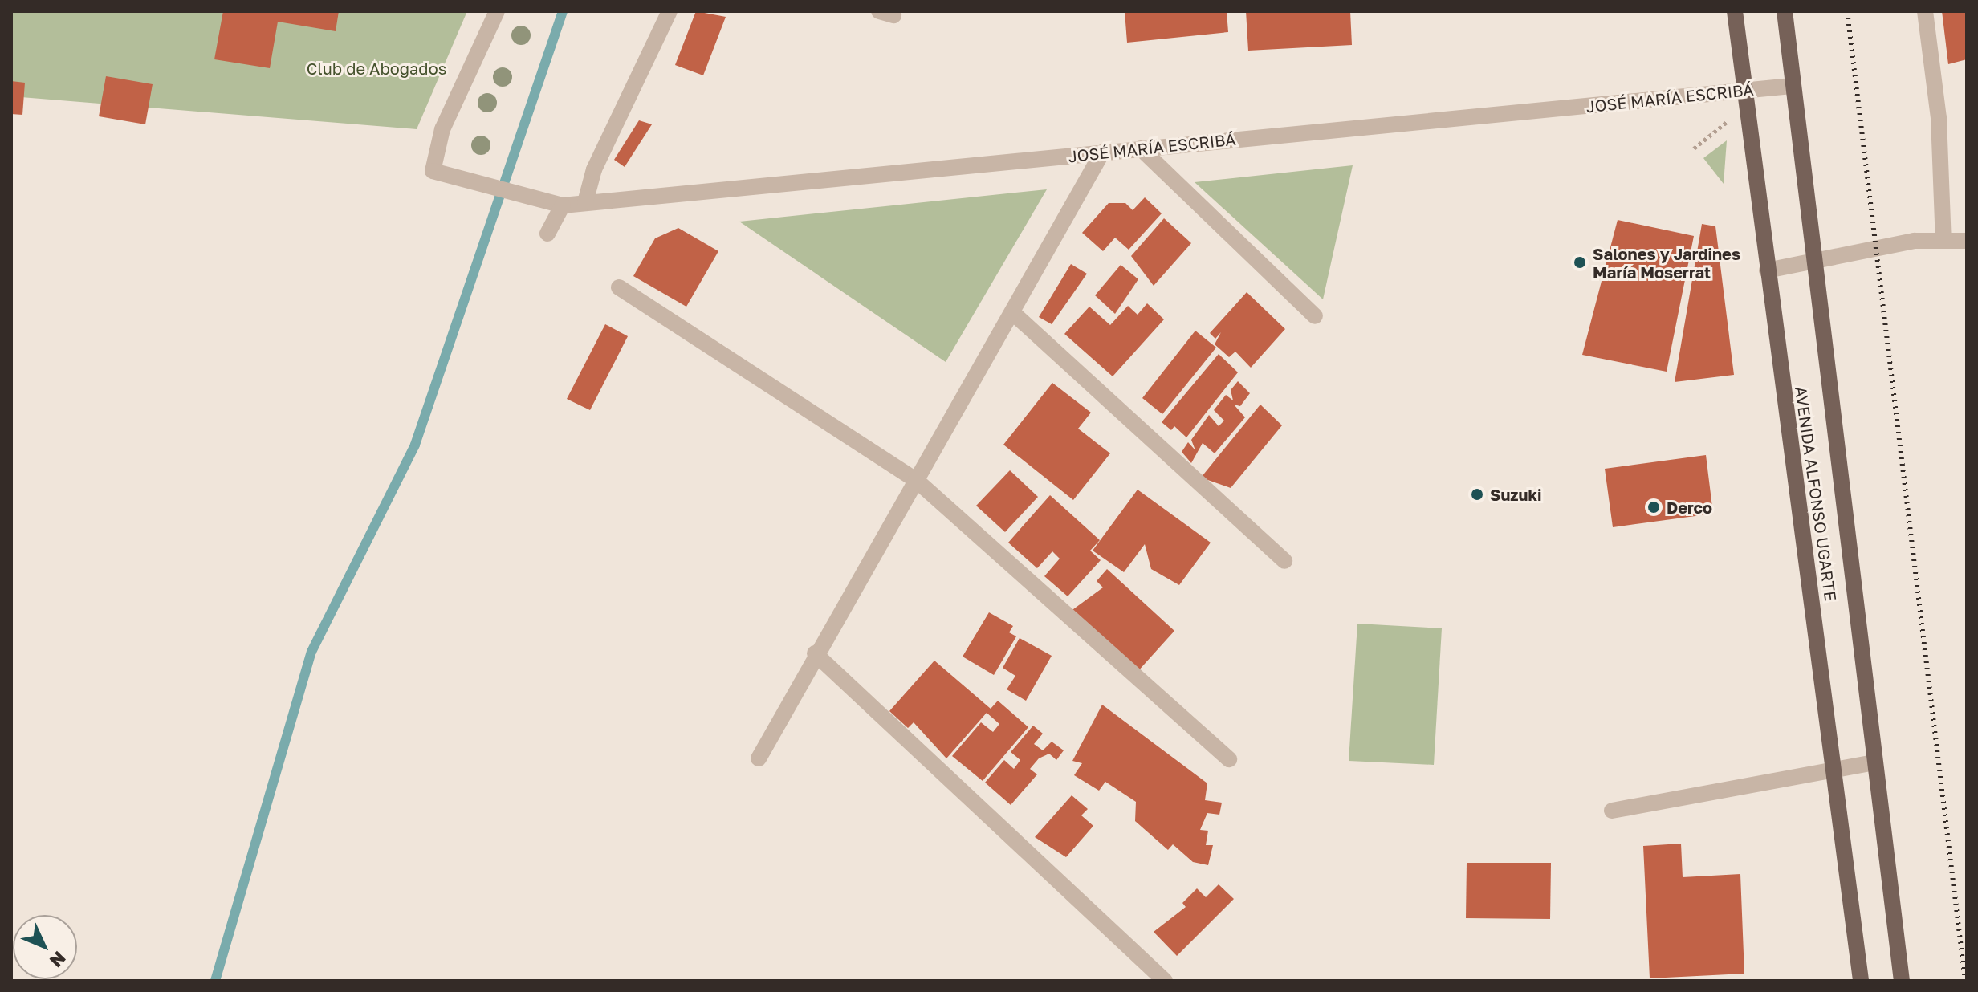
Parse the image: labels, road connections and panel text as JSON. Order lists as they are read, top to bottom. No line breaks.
{"streets":{"main road":["AVENIDA ALFONSO UGARTE"],"street":["JOSÉ MARÍA ESCRIBÁ"]},"crossings":[["JOSÉ MARÍA ESCRIBÁ","AVENIDA ALFONSO UGARTE"]],"parks":["Club de Abogados"],"places":["Salones y Jardines María Moserrat","Suzuki","Derco"],"north":"bottom right"}
